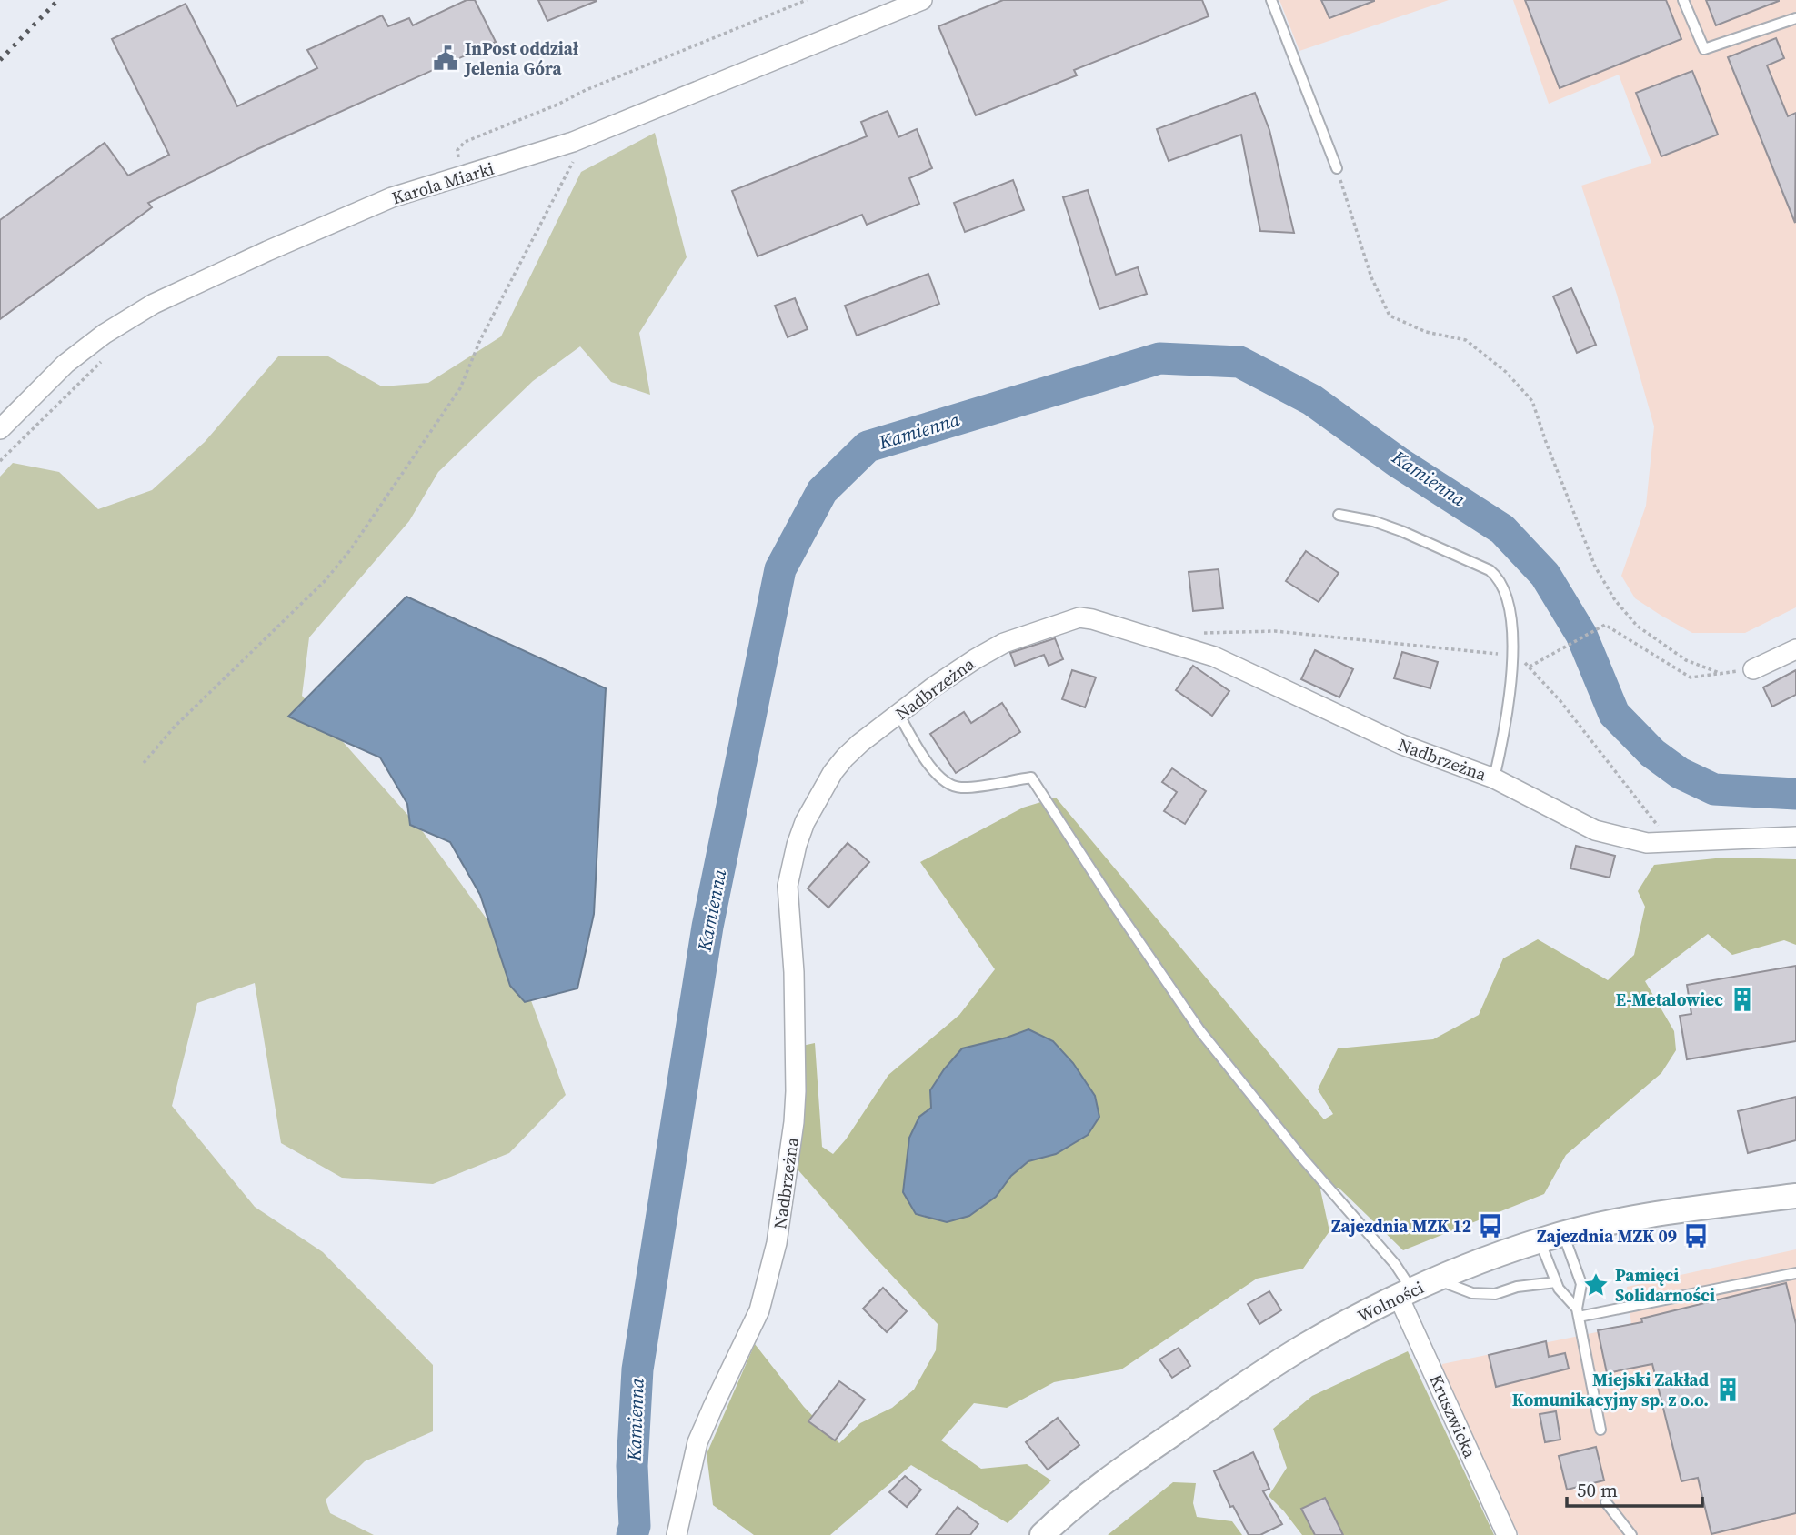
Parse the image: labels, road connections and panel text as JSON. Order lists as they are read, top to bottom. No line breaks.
{"streets":{"street":["Karola Miarki","Nadbrzeżna","Wolności","Kruszwicka"]},"crossings":[["Wolności","Kruszwicka"]],"water":["Kamienna"],"places":{"public building":["InPost oddział Jelenia Góra"],"building":["E-Metalowiec","Miejski Zakład Komunikacyjny sp. z o.o."],"bus stop":["Zajezdnia MZK 12","Zajezdnia MZK 09"],"place":["Pamięci Solidarności"]},"scale_bar":"50 m"}
